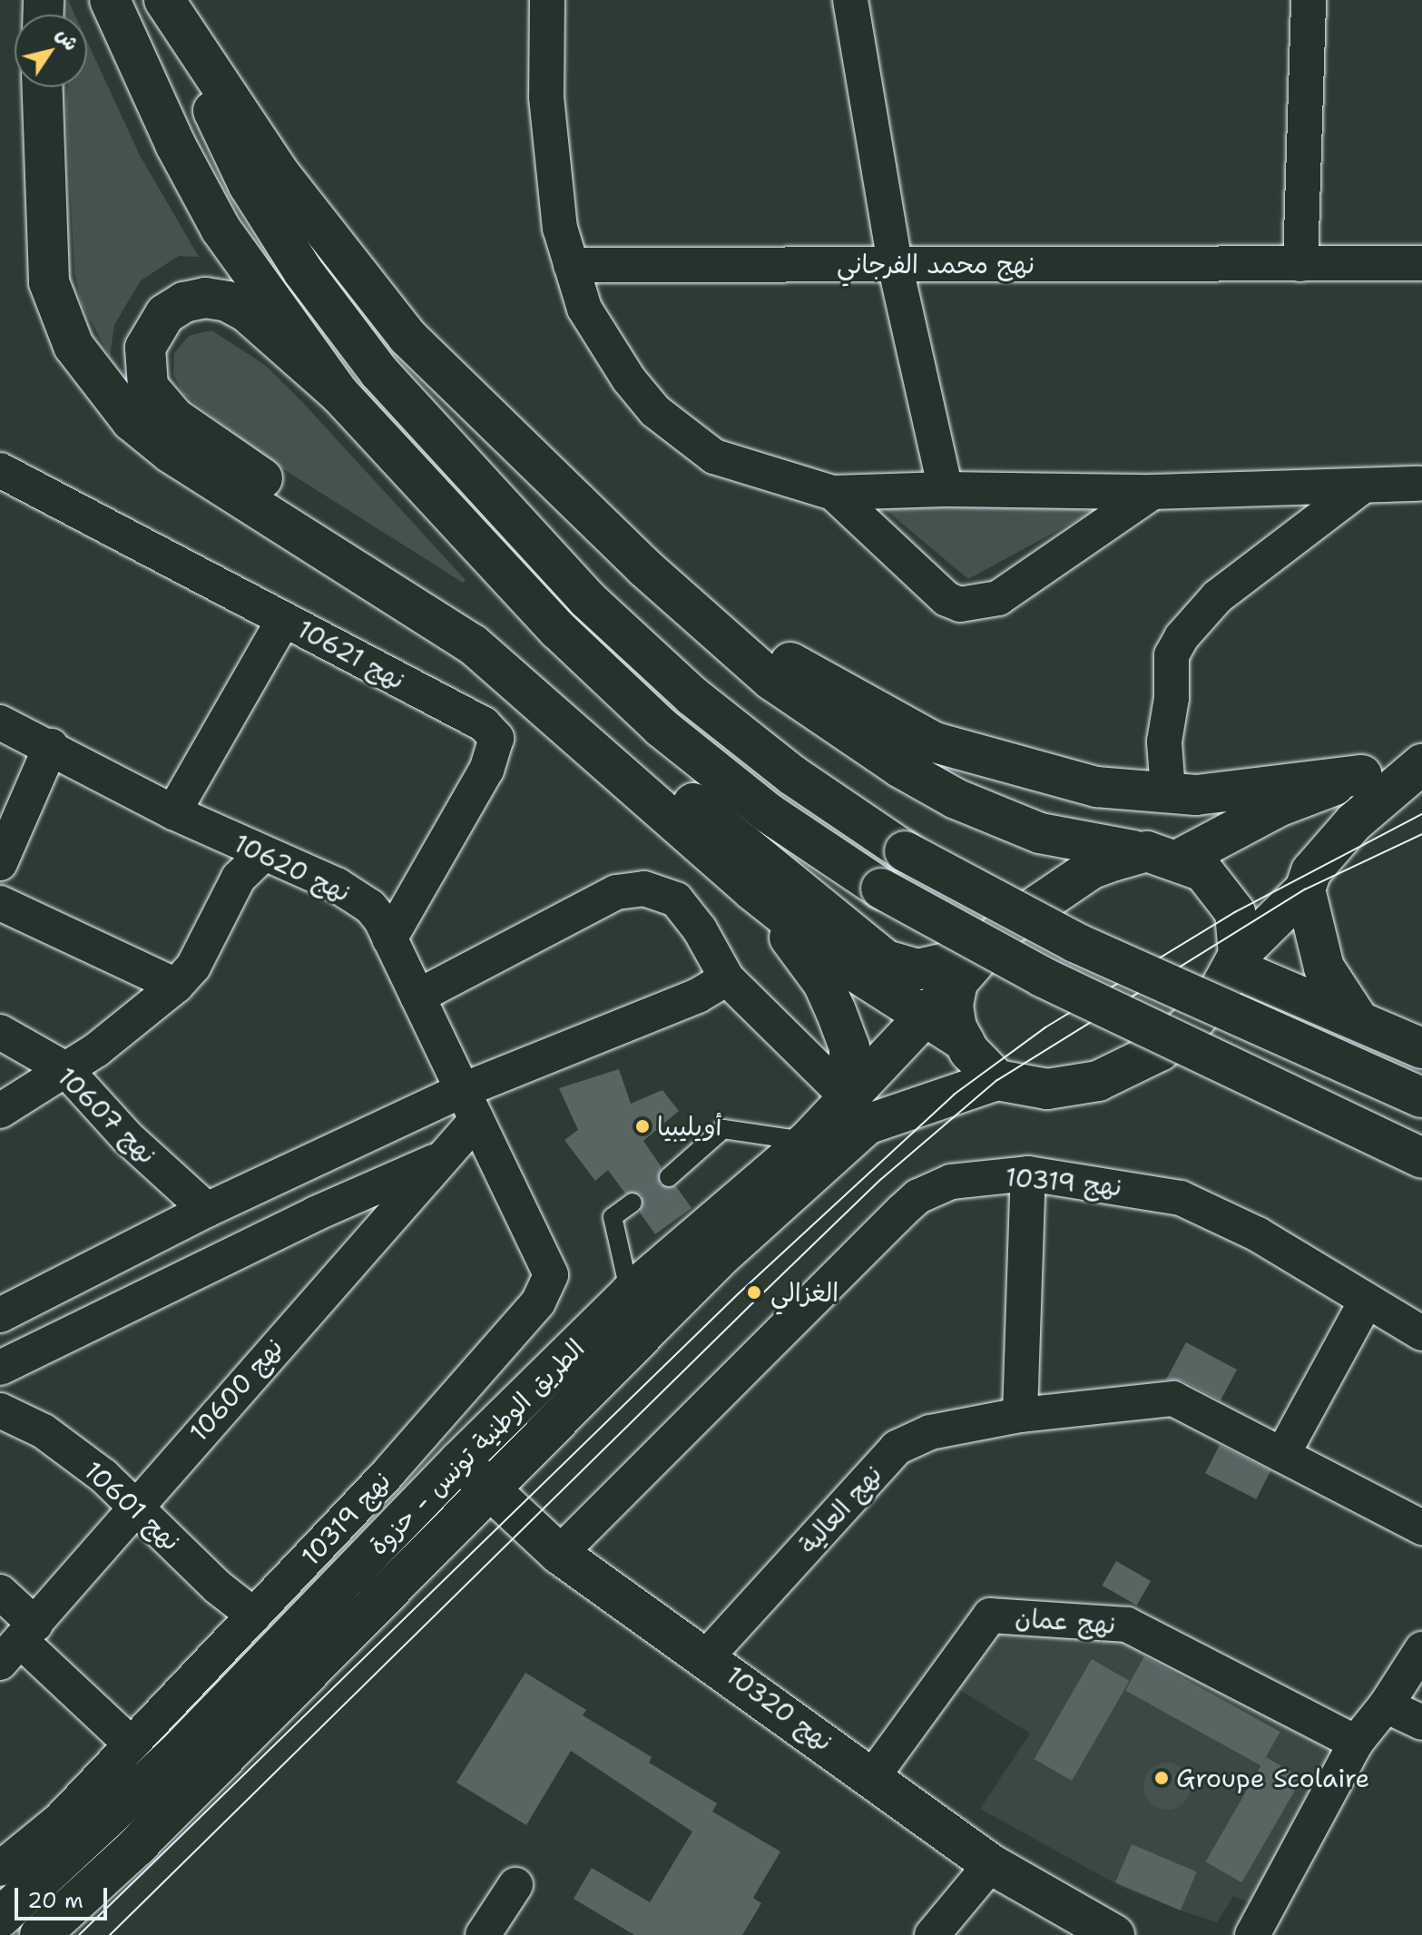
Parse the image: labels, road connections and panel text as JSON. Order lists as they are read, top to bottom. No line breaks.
{"streets":{"main road":["الطريق الوطنية تونس - حزوة","نهج 10320"],"street":["نهج محمد الفرجاني","نهج 10621","نهج 10620","نهج 10607","نهج 10319","نهج 10600","نهج 10601","نهج العالية","نهج عمان"]},"crossings":[["نهج 10621","نهج 10620"],["نهج 10620","نهج 10319"],["نهج 10620","نهج 10600"],["نهج 10319","نهج 10600"],["نهج 10319","نهج 10601"],["نهج 10319","نهج 10320"],["نهج 10600","نهج 10601"],["الطريق الوطنية تونس - حزوة","نهج 10320"],["نهج العالية","نهج 10320"],["نهج عمان","نهج 10320"]],"places":["أويليبيا","الغزالي","Groupe Scolaire"],"scale_bar":"20 m","north":"top right"}
